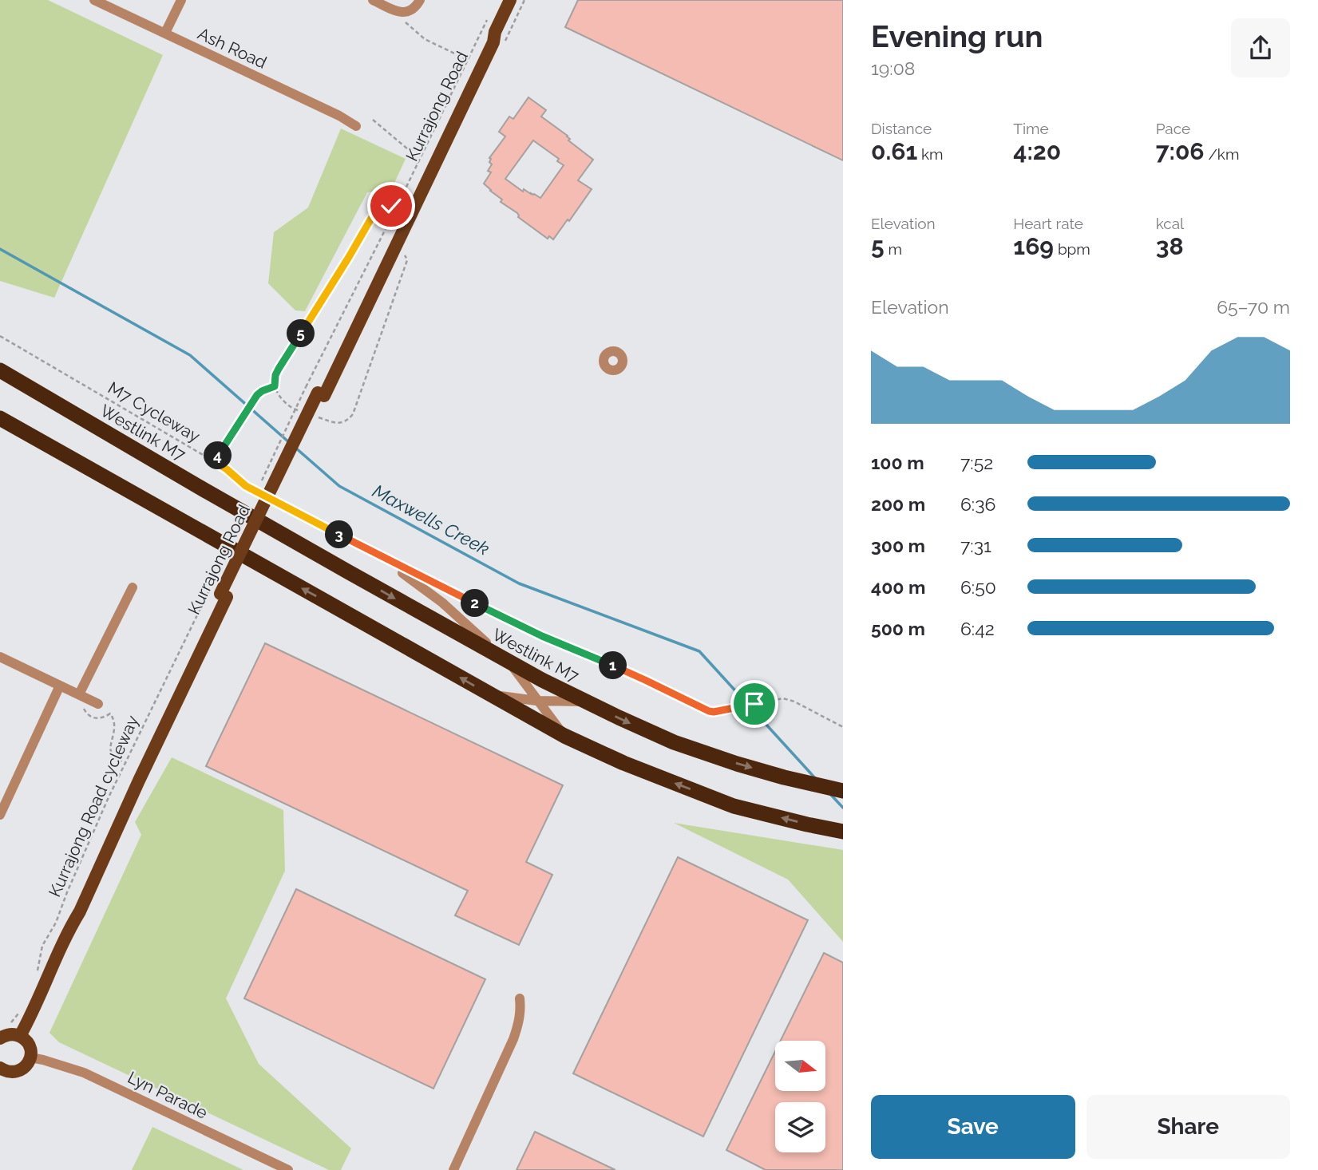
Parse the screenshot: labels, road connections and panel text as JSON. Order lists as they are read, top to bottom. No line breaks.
{"streets":{"highway":["Westlink M7"],"main road":["Kurrajong Road"],"street":["Ash Road","Lyn Parade"],"path":["M7 Cycleway","Kurrajong Road cycleway"]},"crossings":[["Kurrajong Road","Kurrajong Road cycleway"]],"water":["Maxwells Creek"],"north":"right","page":{"heading":["Evening run","19:08"],"stats":[["Distance","0.61 km"],["Time","4:20"],["Pace","7:06 /km"],["Elevation","5 m"],["Heart rate","169 bpm"],["kcal","38"]],"chart":["Elevation","65–70 m"],"pins":["5","4","3","2","1"],"list":[{"name":"100 m","note":"7:52"},{"name":"200 m","note":"6:36"},{"name":"300 m","note":"7:31"},{"name":"400 m","note":"6:50"},{"name":"500 m","note":"6:42"}],"buttons":["Save","Share"]}}
